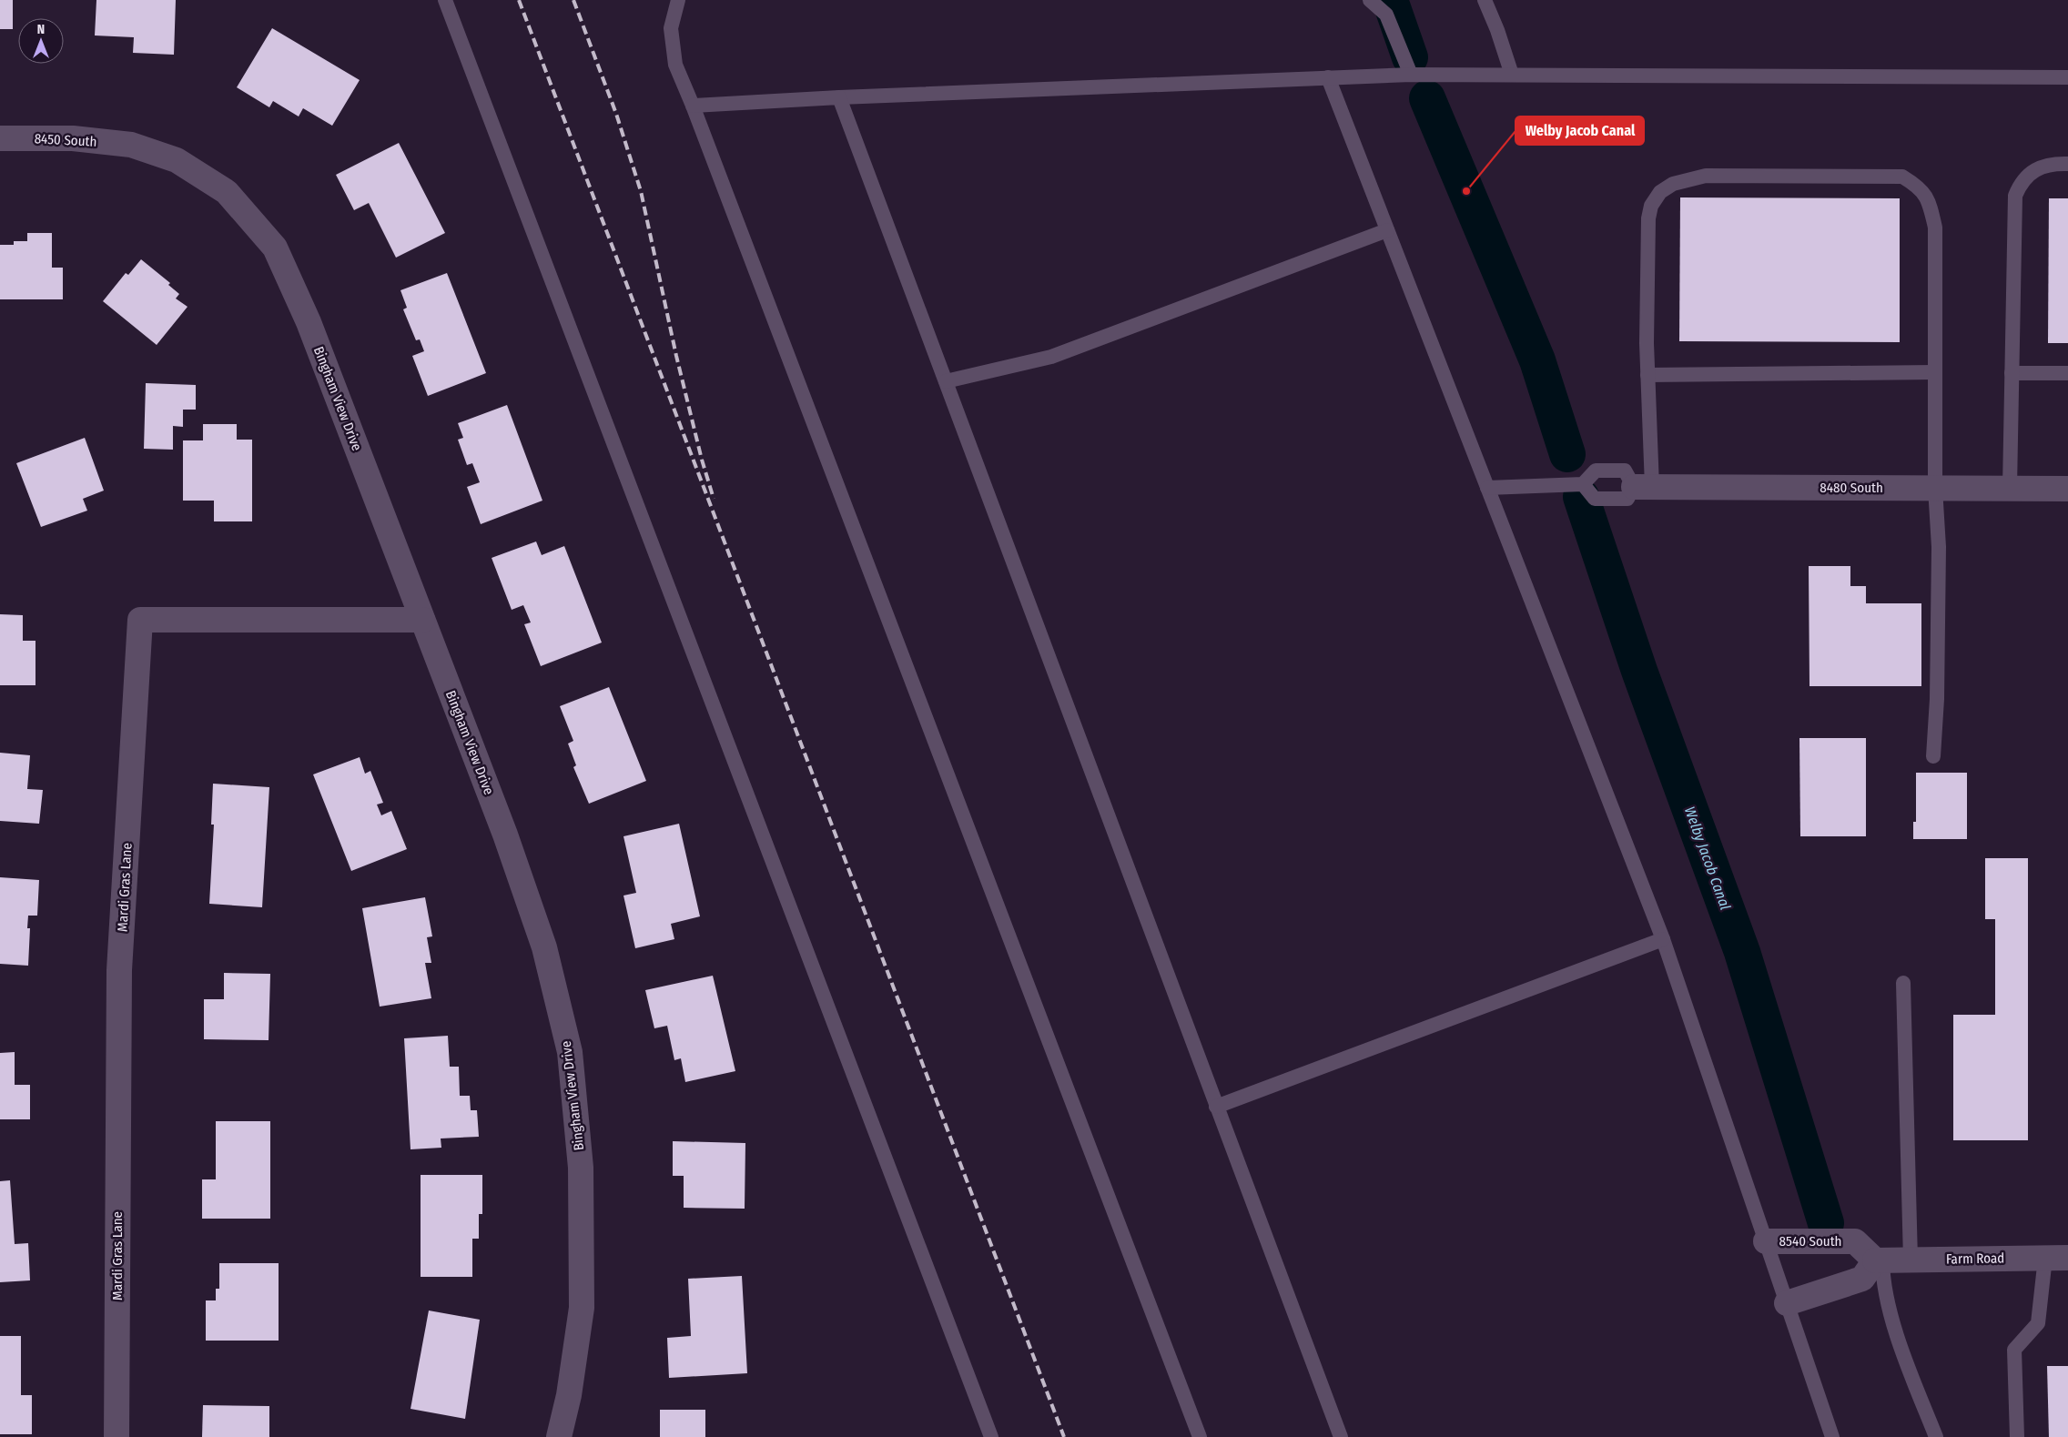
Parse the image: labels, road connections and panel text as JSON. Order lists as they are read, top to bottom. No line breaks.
{"streets":{"street":["8450 South","Bingham View Drive","8480 South","Mardi Gras Lane","8540 South","Farm Road"]},"crossings":[["8450 South","Bingham View Drive"],["Bingham View Drive","Mardi Gras Lane"],["8540 South","Farm Road"]],"water":["Welby Jacob Canal"],"places":["Welby Jacob Canal"],"north":"top"}
